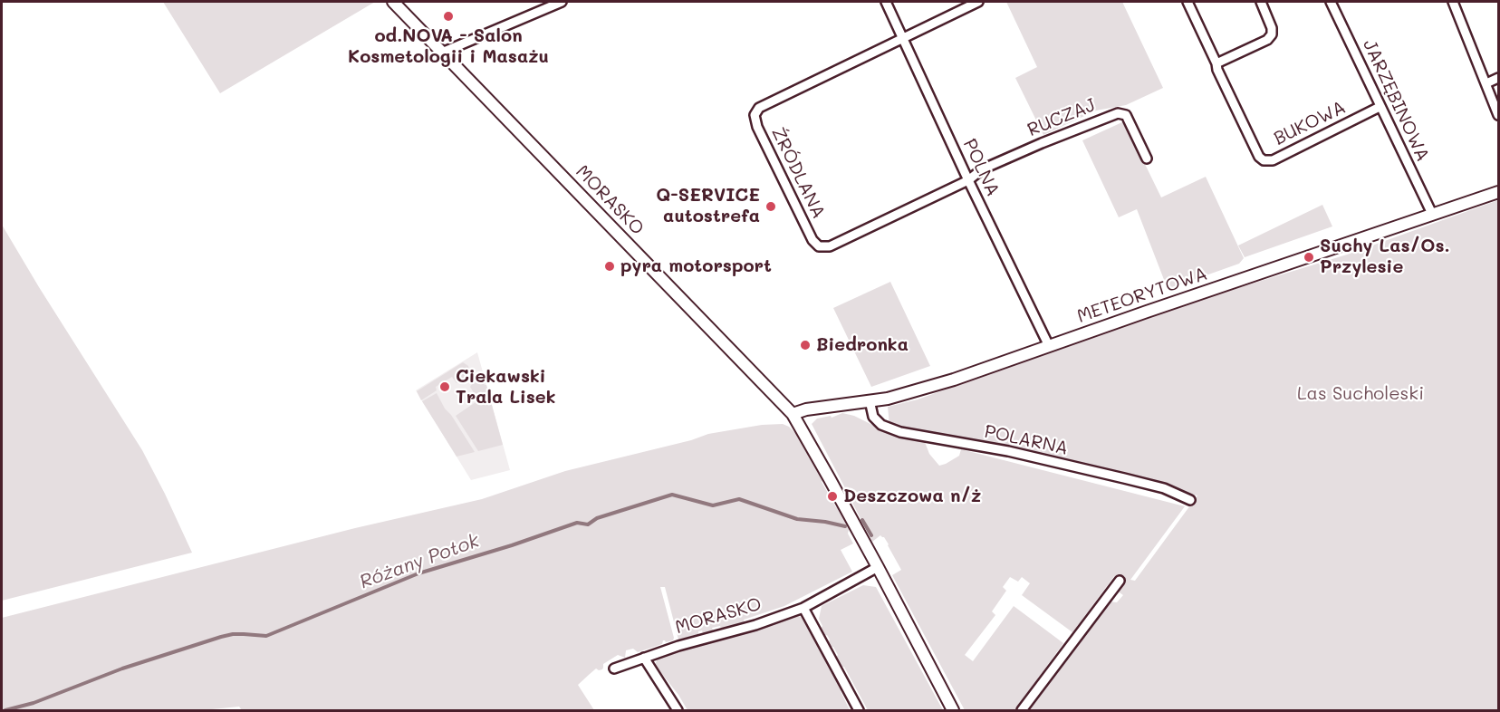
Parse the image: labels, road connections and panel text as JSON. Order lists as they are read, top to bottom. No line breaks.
{"streets":{"street":["JARZĘBINOWA","RUCZAJ","BUKOWA","POLNA","ŹRÓDLANA","MORASKO","METEORYTOWA","POLARNA"]},"crossings":[["JARZĘBINOWA","BUKOWA"],["JARZĘBINOWA","METEORYTOWA"],["RUCZAJ","POLNA"],["RUCZAJ","ŹRÓDLANA"],["POLNA","ŹRÓDLANA"],["POLNA","METEORYTOWA"],["MORASKO","METEORYTOWA"],["METEORYTOWA","POLARNA"]],"water":["Różany Potok"],"parks":["Las Sucholeski"],"places":["od.NOVA - Salon Kosmetologii i Masażu","Q-SERVICE autostrefa","Suchy Las/Os. Przylesie","pyra motorsport","Biedronka","Ciekawski Trala Lisek","Deszczowa n/ż"]}
